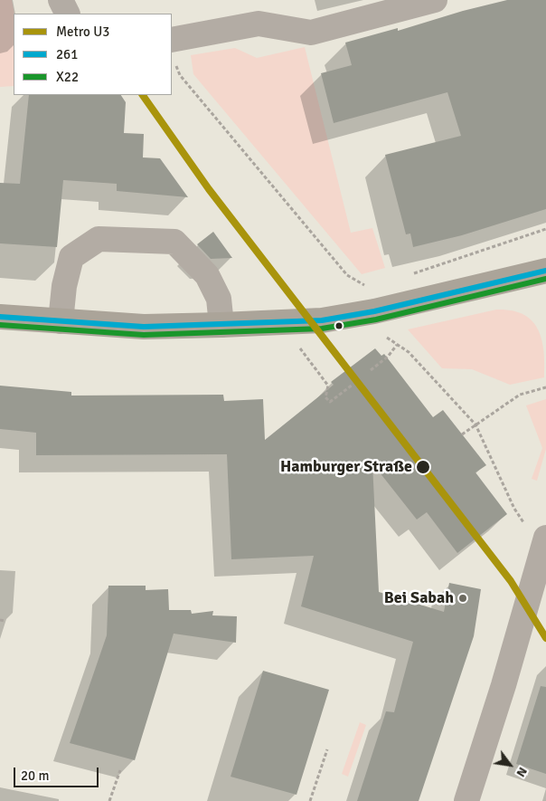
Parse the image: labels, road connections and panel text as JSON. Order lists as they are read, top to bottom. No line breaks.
{"places":["Hamburger Straße","Bei Sabah"],"lines":["metro line U3","transit line 261","transit line X22"],"legend":["Metro U3","261","X22"],"scale_bar":"20 m","north":"bottom right"}
